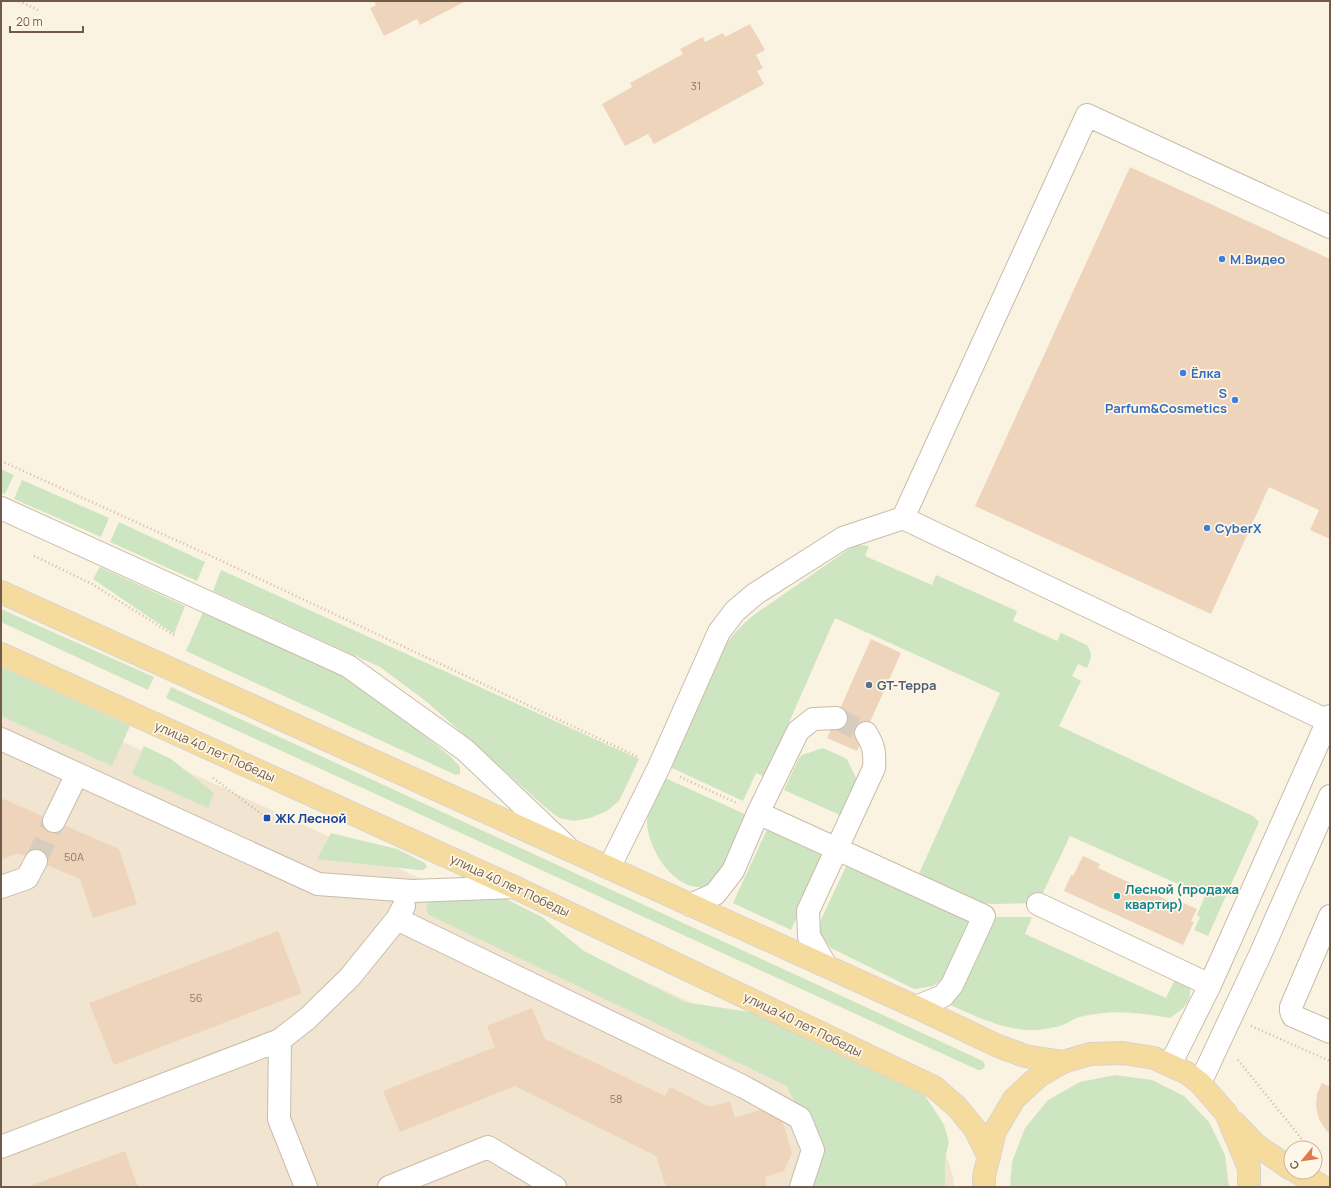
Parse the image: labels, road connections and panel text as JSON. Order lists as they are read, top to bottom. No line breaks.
{"streets":{"main road":["улица 40 лет Победы"]},"places":{"other":["М.Видео","Ёлка","S Parfum&Cosmetics","CyberX","GT-Терра","Лесной (продажа квартир)"],"transit":["ЖК Лесной"]},"house_numbers":["31","50А","56","58"],"scale_bar":"20 m","north":"bottom left"}
